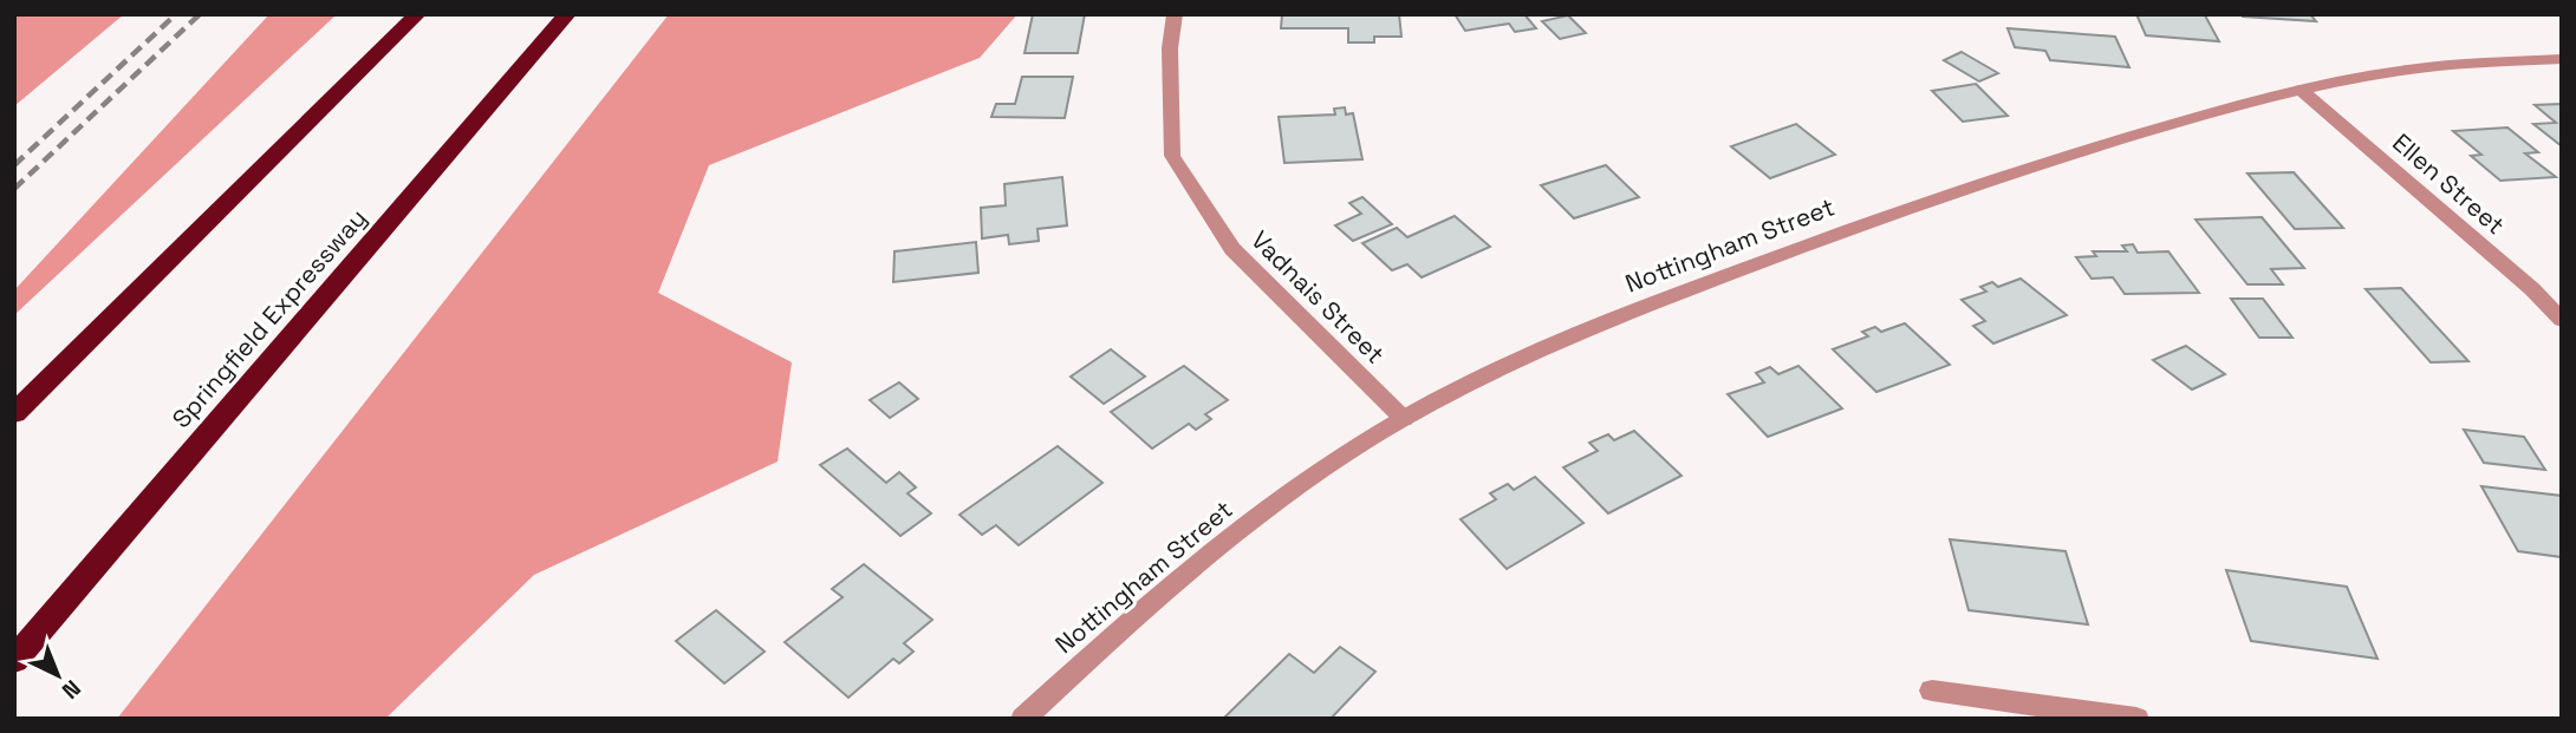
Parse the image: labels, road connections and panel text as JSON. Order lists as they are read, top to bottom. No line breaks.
{"streets":{"highway":["Springfield Expressway"],"street":["Ellen Street","Nottingham Street","Vadnais Street"]},"crossings":[["Ellen Street","Nottingham Street"],["Nottingham Street","Vadnais Street"]],"north":"bottom right"}
